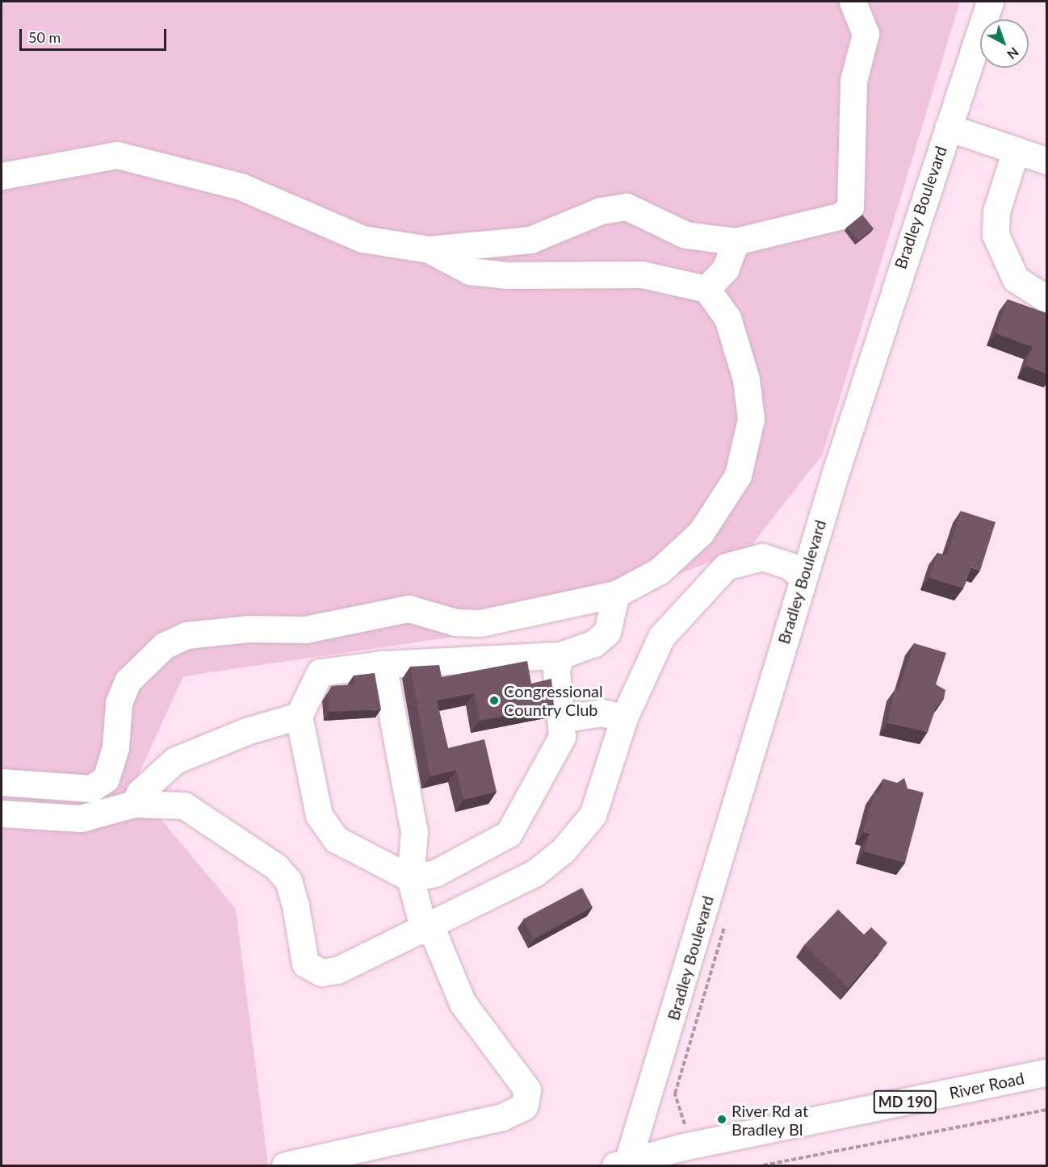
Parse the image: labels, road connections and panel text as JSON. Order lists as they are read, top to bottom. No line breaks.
{"streets":{"main road":["Bradley Boulevard","River Road","MD 190"]},"crossings":[["Bradley Boulevard","River Road"]],"places":["Congressional Country Club","River Rd at Bradley Bl"],"scale_bar":"50 m","north":"bottom right"}
